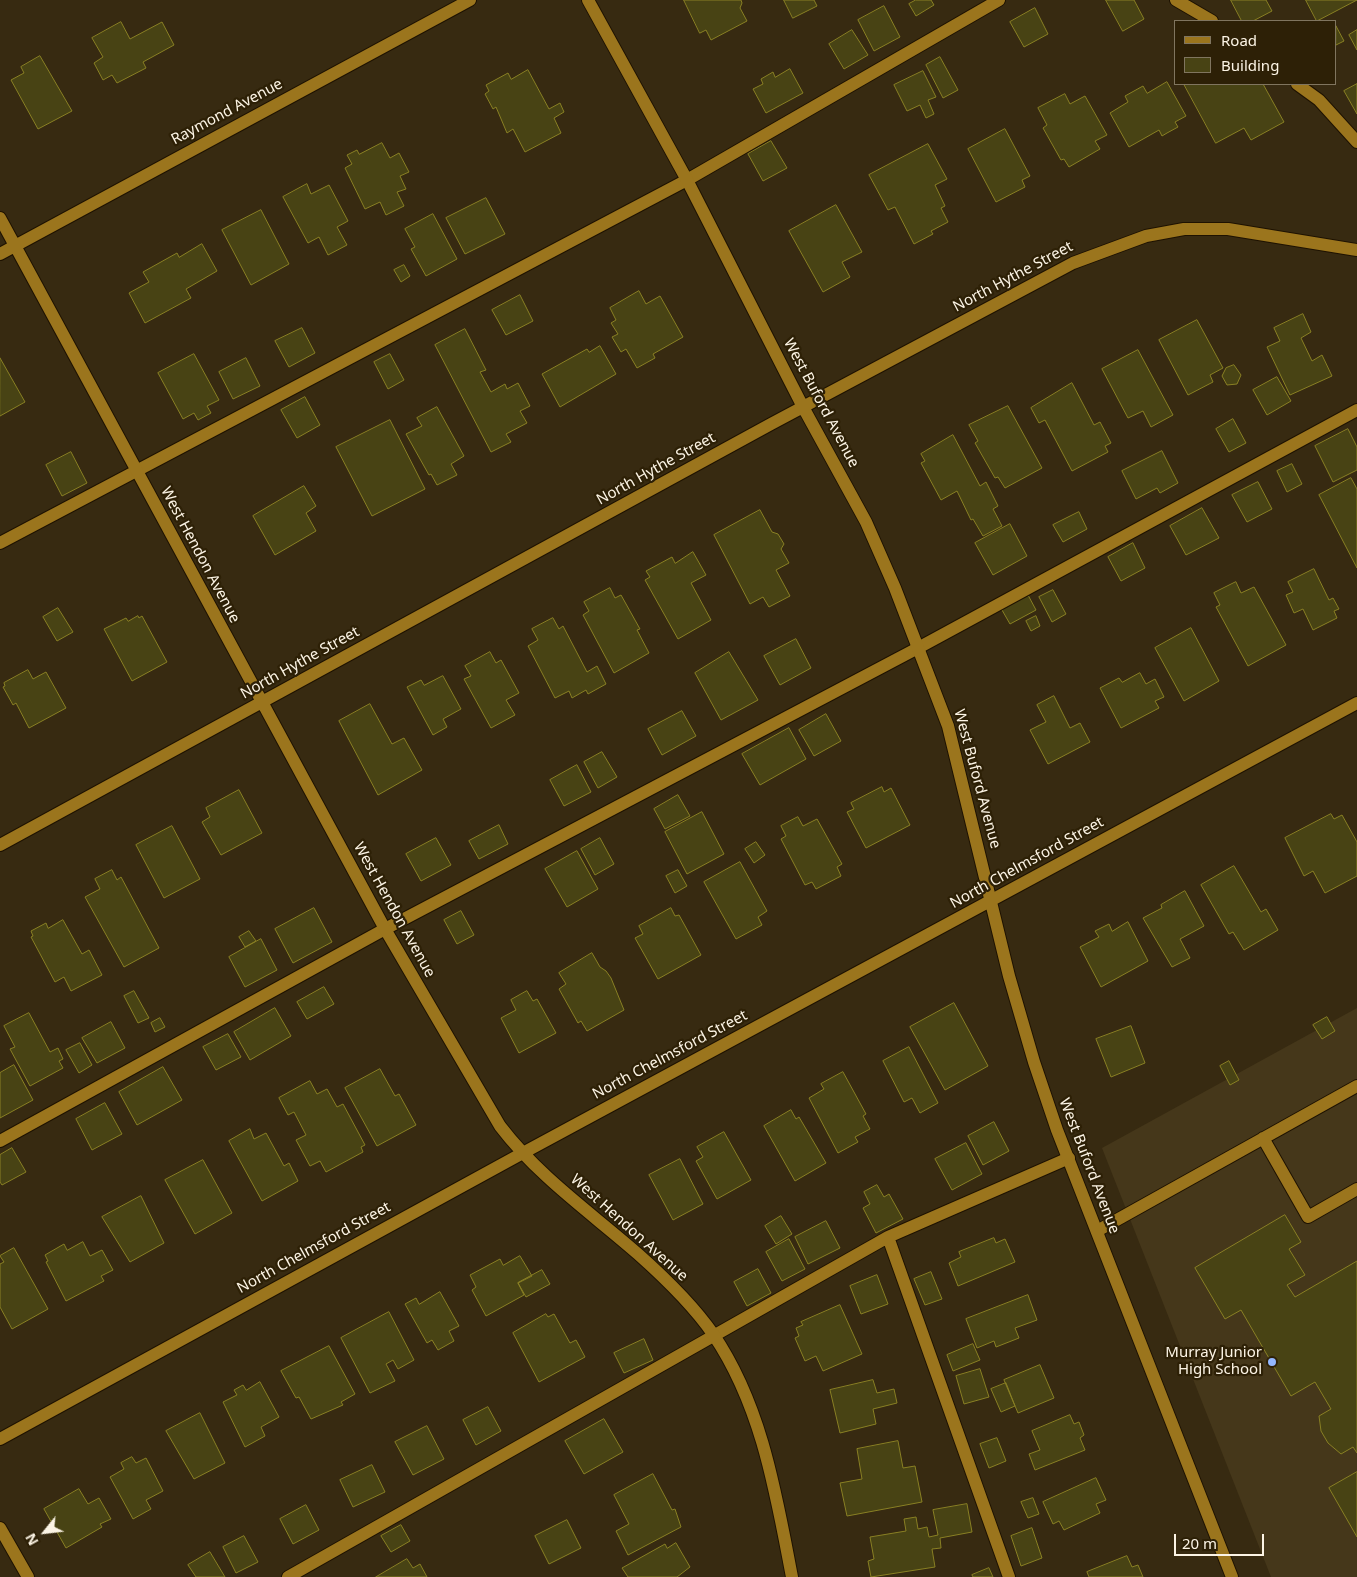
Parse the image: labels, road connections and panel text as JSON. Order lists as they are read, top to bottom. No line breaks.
{"streets":{"street":["Raymond Avenue","North Hythe Street","West Buford Avenue","West Hendon Avenue","North Chelmsford Street"]},"crossings":[["Raymond Avenue","West Hendon Avenue"],["North Hythe Street","West Buford Avenue"],["North Hythe Street","West Hendon Avenue"],["West Buford Avenue","North Chelmsford Street"],["West Hendon Avenue","North Chelmsford Street"]],"places":["Murray Junior High School"],"legend":["Road","Building"],"scale_bar":"20 m","north":"bottom left"}
